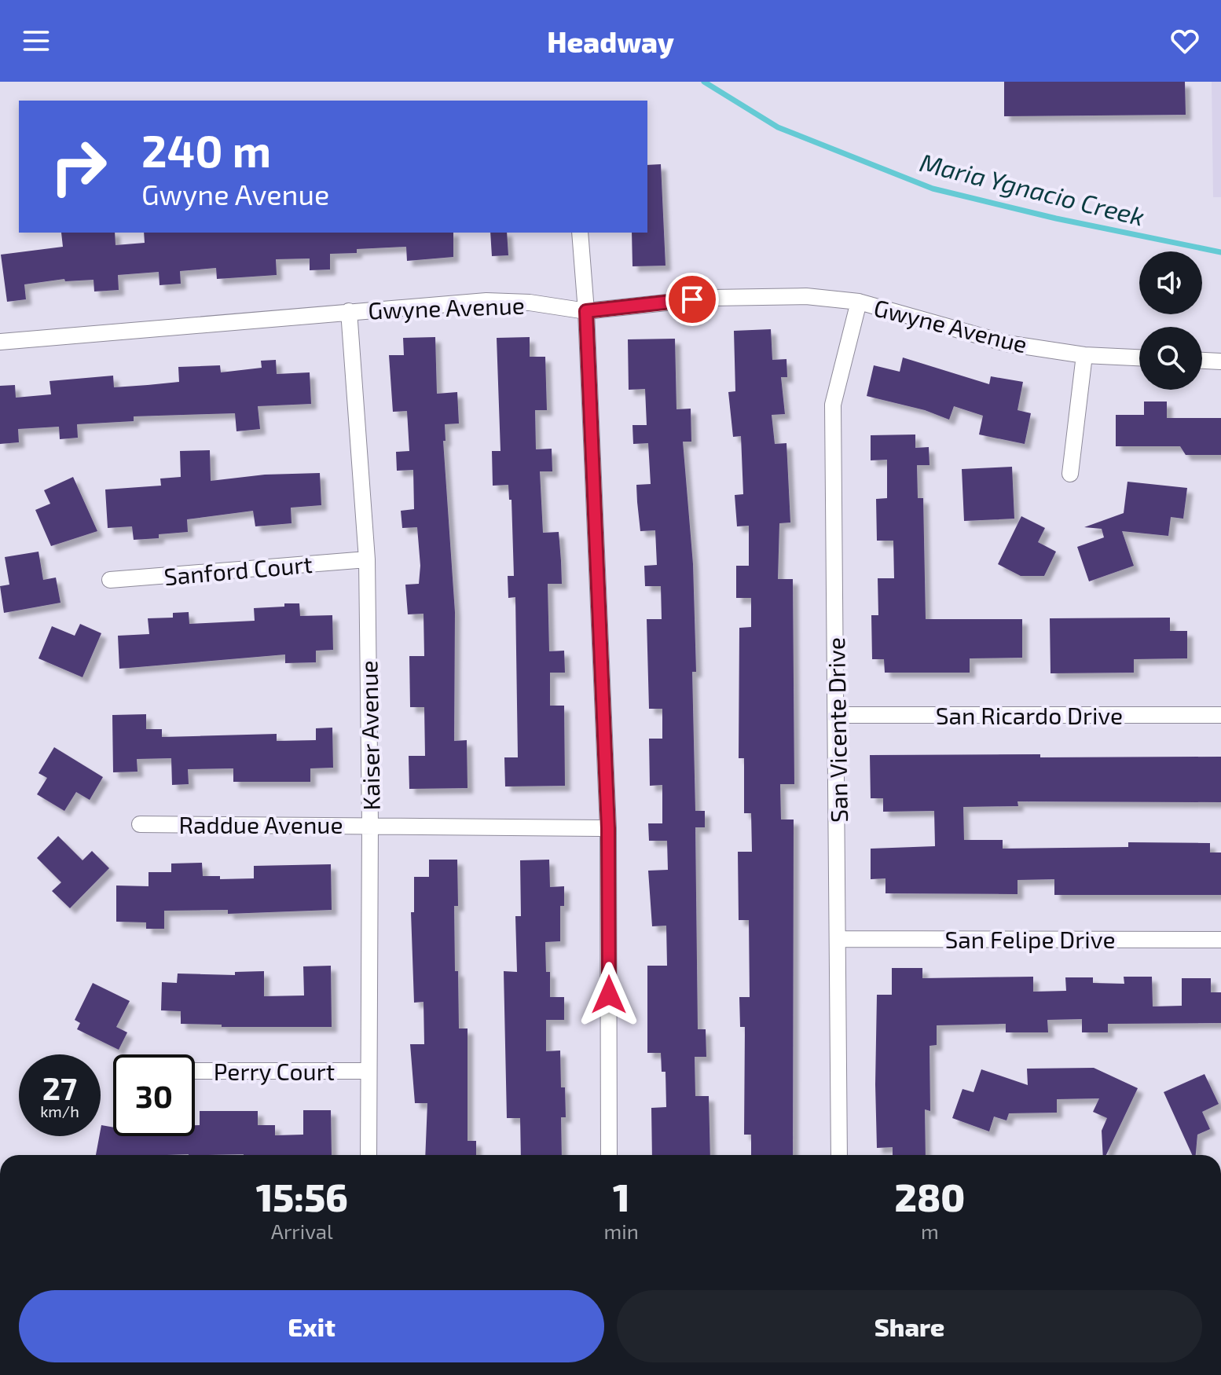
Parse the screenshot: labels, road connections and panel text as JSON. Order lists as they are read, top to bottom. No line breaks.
{"streets":{"street":["Gwyne Avenue","Sanford Court","San Ricardo Drive","San Vicente Drive","Kaiser Avenue","Raddue Avenue","San Felipe Drive","Perry Court"]},"crossings":[["Gwyne Avenue","San Vicente Drive"],["Gwyne Avenue","Kaiser Avenue"],["Sanford Court","Kaiser Avenue"],["San Ricardo Drive","San Vicente Drive"],["San Vicente Drive","San Felipe Drive"],["Kaiser Avenue","Raddue Avenue"],["Kaiser Avenue","Perry Court"]],"water":["Maria Ygnacio Creek"],"page":{"header":"Headway","turn":["240 m","Gwyne Avenue"],"speed":"27 km/h","limit":"30","eta":["15:56","Arrival","1","min","280","m"],"buttons":["Exit","Share"]}}
